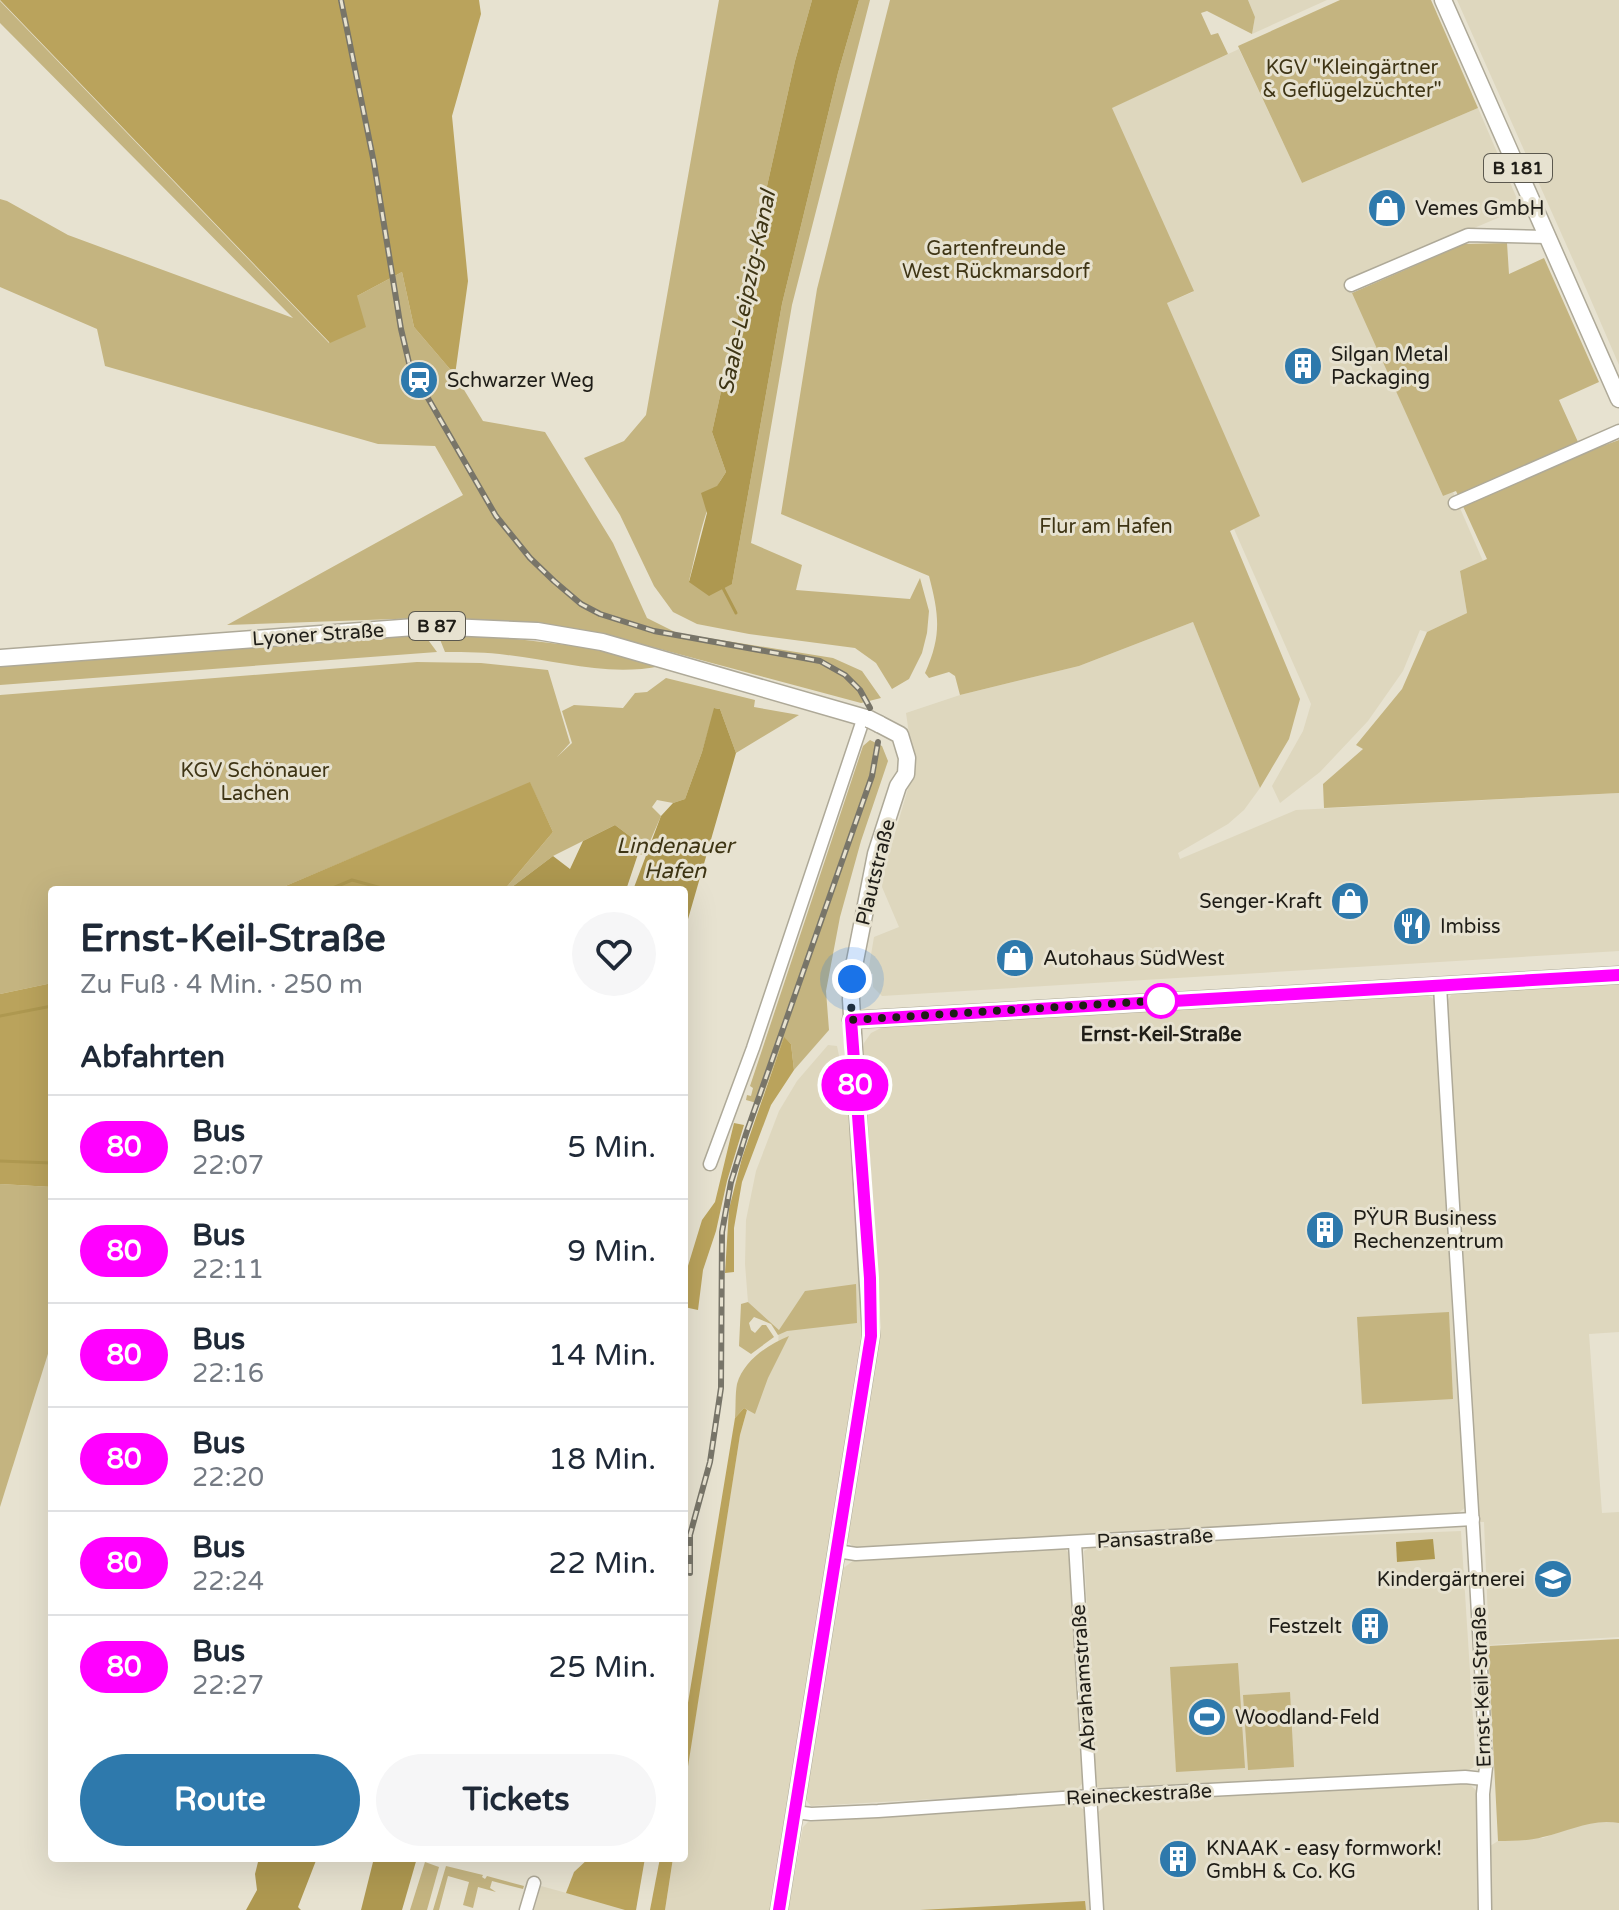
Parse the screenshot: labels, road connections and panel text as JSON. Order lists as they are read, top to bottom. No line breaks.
{"streets":{"main road":["B 181","B 87","Lyoner Straße","Plautstraße"],"street":["Pansastraße","Abrahamstraße","Ernst-Keil-Straße","Reineckestraße"]},"crossings":[["Lyoner Straße","Plautstraße"],["Plautstraße","Pansastraße"],["Plautstraße","Reineckestraße"],["Pansastraße","Abrahamstraße"],["Pansastraße","Ernst-Keil-Straße"],["Abrahamstraße","Reineckestraße"],["Ernst-Keil-Straße","Reineckestraße"]],"water":["Saale-Leipzig-Kanal","Lindenauer Hafen"],"parks":["KGV \"Kleingärtner & Geflügelzüchter\"","Gartenfreunde West Rückmarsdorf","Flur am Hafen","KGV Schönauer Lachen"],"places":{"shop":["Vemes GmbH","Senger-Kraft","Autohaus SüdWest"],"building":["Silgan Metal Packaging","PŸUR Business Rechenzentrum","Festzelt","KNAAK - easy formwork! GmbH & Co. KG"],"station":["Schwarzer Weg"],"restaurant":["Imbiss"],"other":["Ernst-Keil-Straße"],"school or university":["Kindergärtnerei"],"sports":["Woodland-Feld"]},"lines":["bus line 80"],"page":{"on_map":"80","heading":[["Ernst-Keil-Straße","Zu Fuß · 4 Min. · 250 m"],"Abfahrten"],"list":[{"mark":"80","name":"Bus","note":"22:07","value":"5 Min."},{"mark":"80","name":"Bus","note":"22:11","value":"9 Min."},{"mark":"80","name":"Bus","note":"22:16","value":"14 Min."},{"mark":"80","name":"Bus","note":"22:20","value":"18 Min."},{"mark":"80","name":"Bus","note":"22:24","value":"22 Min."},{"mark":"80","name":"Bus","note":"22:27","value":"25 Min."}],"buttons":["Route","Tickets"]}}
